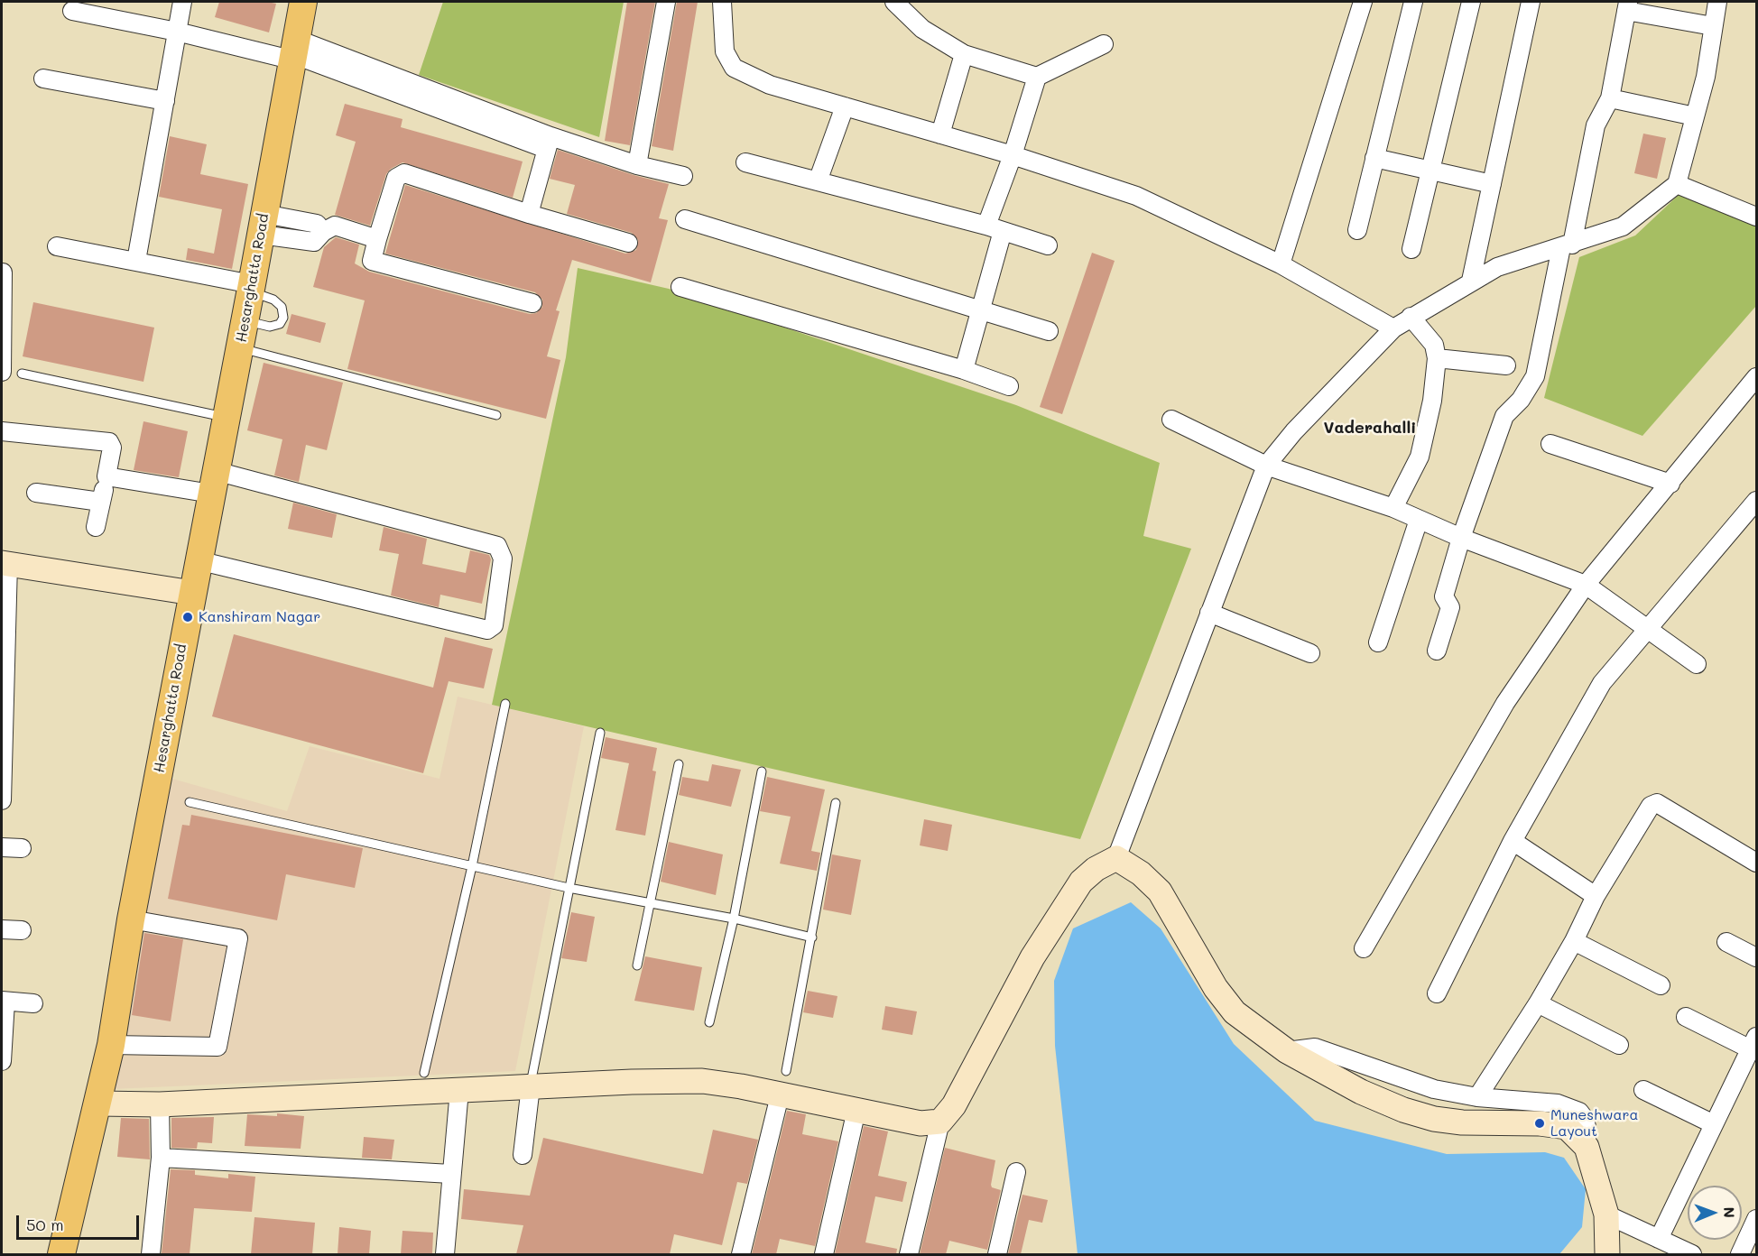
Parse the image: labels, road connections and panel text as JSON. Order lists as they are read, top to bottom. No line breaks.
{"streets":{"main road":["Hesarghatta Road"]},"districts":["Vaderahalli"],"places":["Kanshiram Nagar","Muneshwara Layout"],"scale_bar":"50 m","north":"right"}
